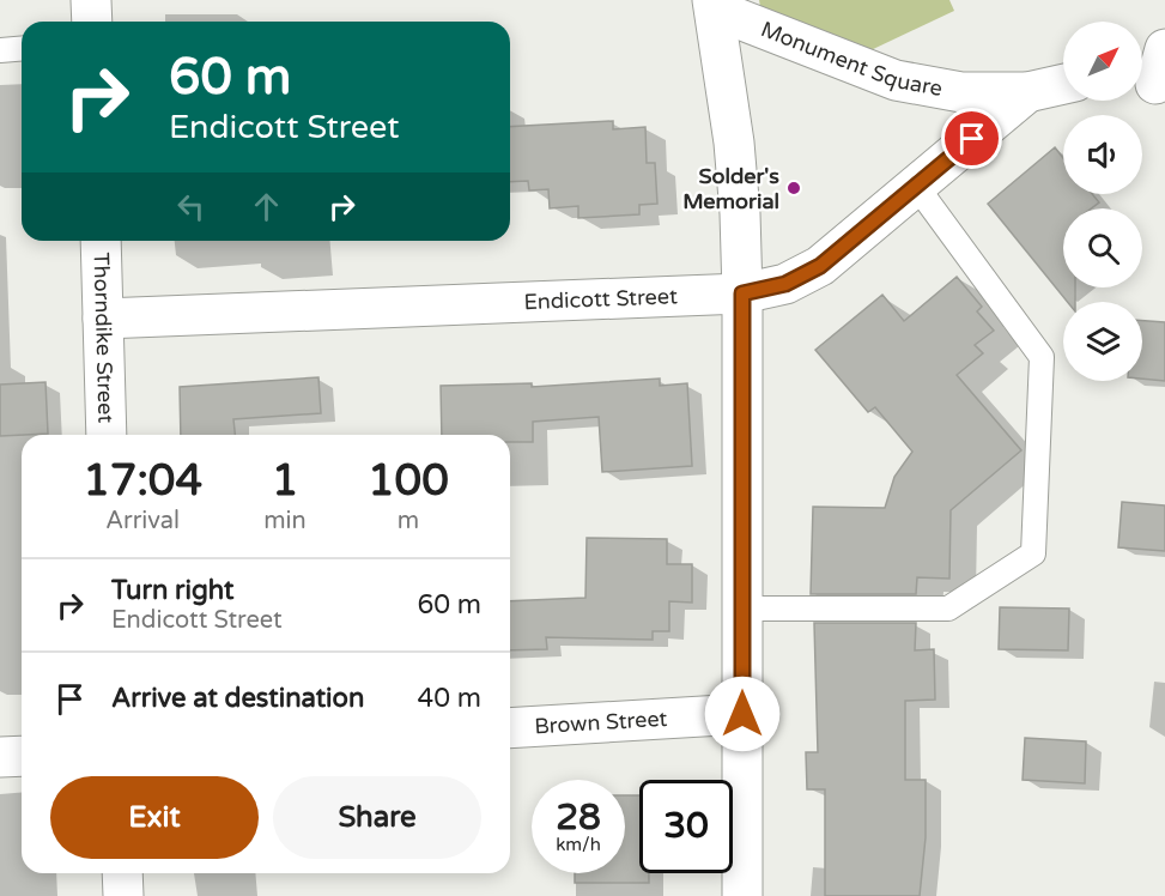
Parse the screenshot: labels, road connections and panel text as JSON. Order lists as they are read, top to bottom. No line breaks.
{"streets":{"street":["Monument Square","Endicott Street","Thorndike Street","Brown Street"]},"crossings":[["Monument Square","Endicott Street"],["Endicott Street","Thorndike Street"]],"places":["Solder's Memorial"],"north":"top right","page":{"turn":["60 m","Endicott Street"],"eta":["17:04","Arrival","1","min","100","m"],"list":[{"name":"Turn right","note":"Endicott Street","value":"60 m"},{"name":"Arrive at destination","value":"40 m"}],"buttons":["Exit","Share"],"speed":"28 km/h","limit":"30"}}
